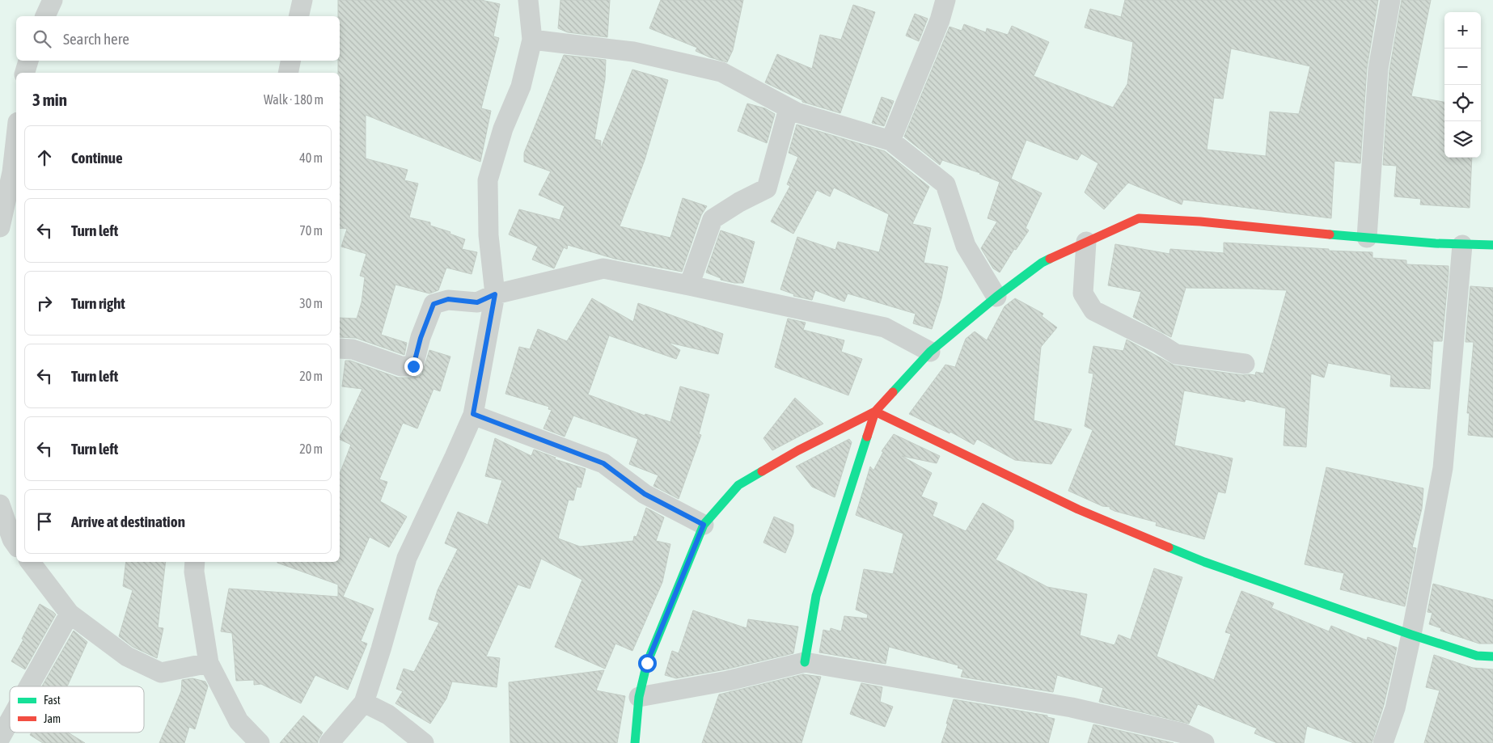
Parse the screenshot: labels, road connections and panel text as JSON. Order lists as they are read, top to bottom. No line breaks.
{"legend":["Fast","Jam"],"page":{"map_buttons":["+","−"],"search":"Search here","heading":["3 min","Walk · 180 m"],"list":[["Continue","40 m"],["Turn left","70 m"],["Turn right","30 m"],["Turn left","20 m"],["Turn left","20 m"],"Arrive at destination"]}}
